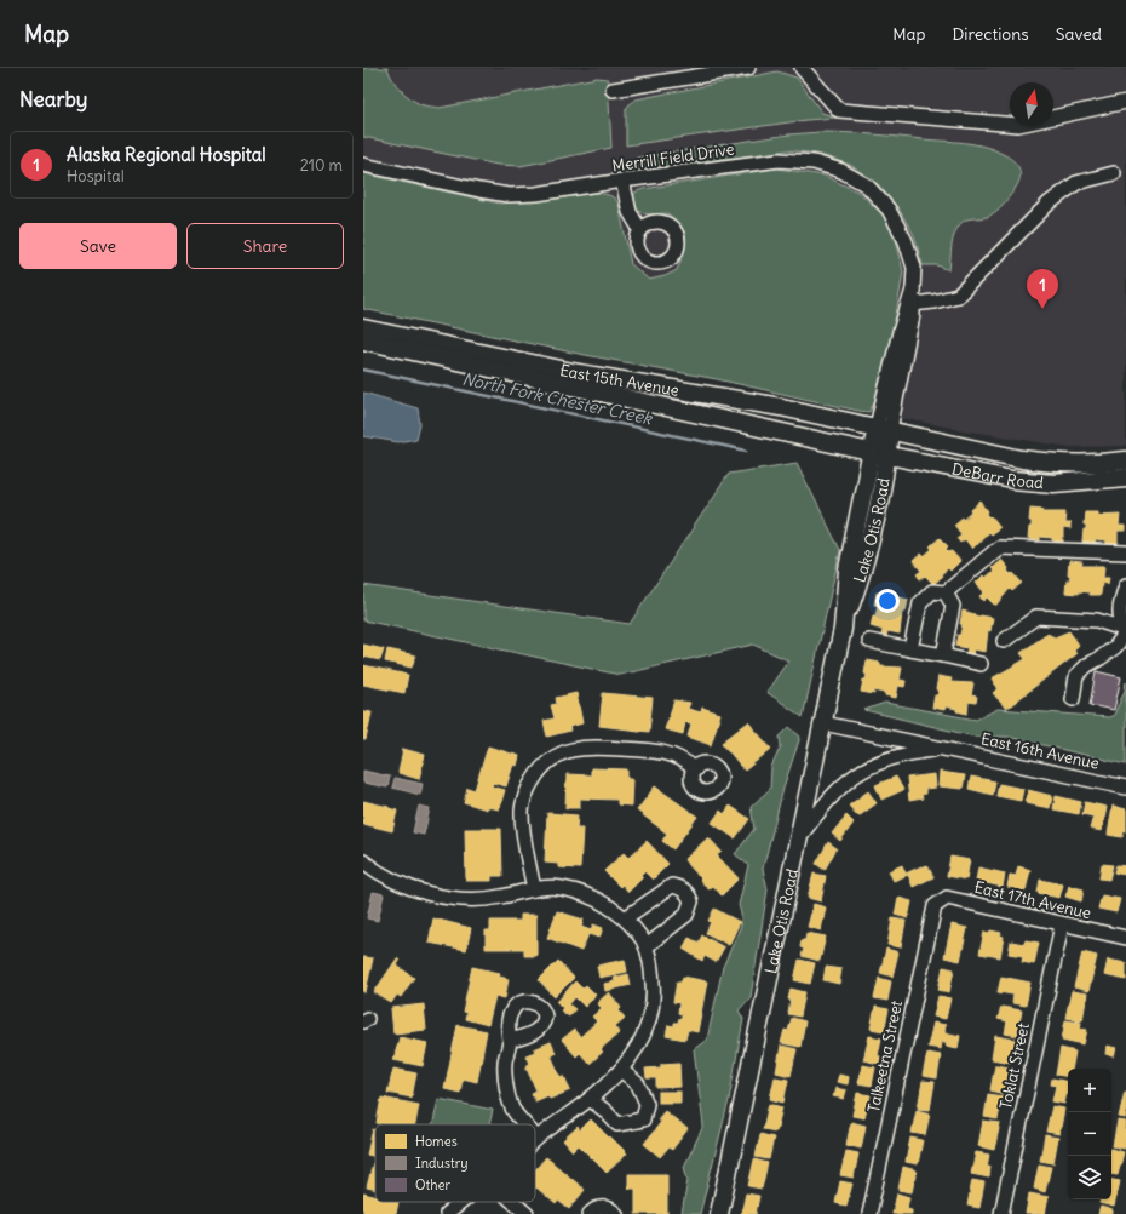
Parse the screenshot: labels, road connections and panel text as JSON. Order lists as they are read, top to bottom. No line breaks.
{"streets":{"main road":["East 15th Avenue","DeBarr Road","Lake Otis Road"],"street":["Merrill Field Drive","East 16th Avenue","East 17th Avenue","Talkeetna Street","Toklat Street"]},"crossings":[["Merrill Field Drive","East 15th Avenue"],["Merrill Field Drive","DeBarr Road"],["Merrill Field Drive","Lake Otis Road"],["East 15th Avenue","DeBarr Road"],["East 15th Avenue","Lake Otis Road"],["DeBarr Road","Lake Otis Road"],["Lake Otis Road","East 16th Avenue"],["East 17th Avenue","Talkeetna Street"],["East 17th Avenue","Toklat Street"]],"water":["North Fork Chester Creek"],"legend":["Homes","Industry","Other"],"north":"top","page":{"header":"Map","nav":["Map","Directions","Saved"],"heading":"Nearby","list":[{"mark":"1","name":"Alaska Regional Hospital","note":"Hospital","value":"210 m"}],"buttons":["Save","Share"],"pins":"1","map_buttons":["+","−"]}}
